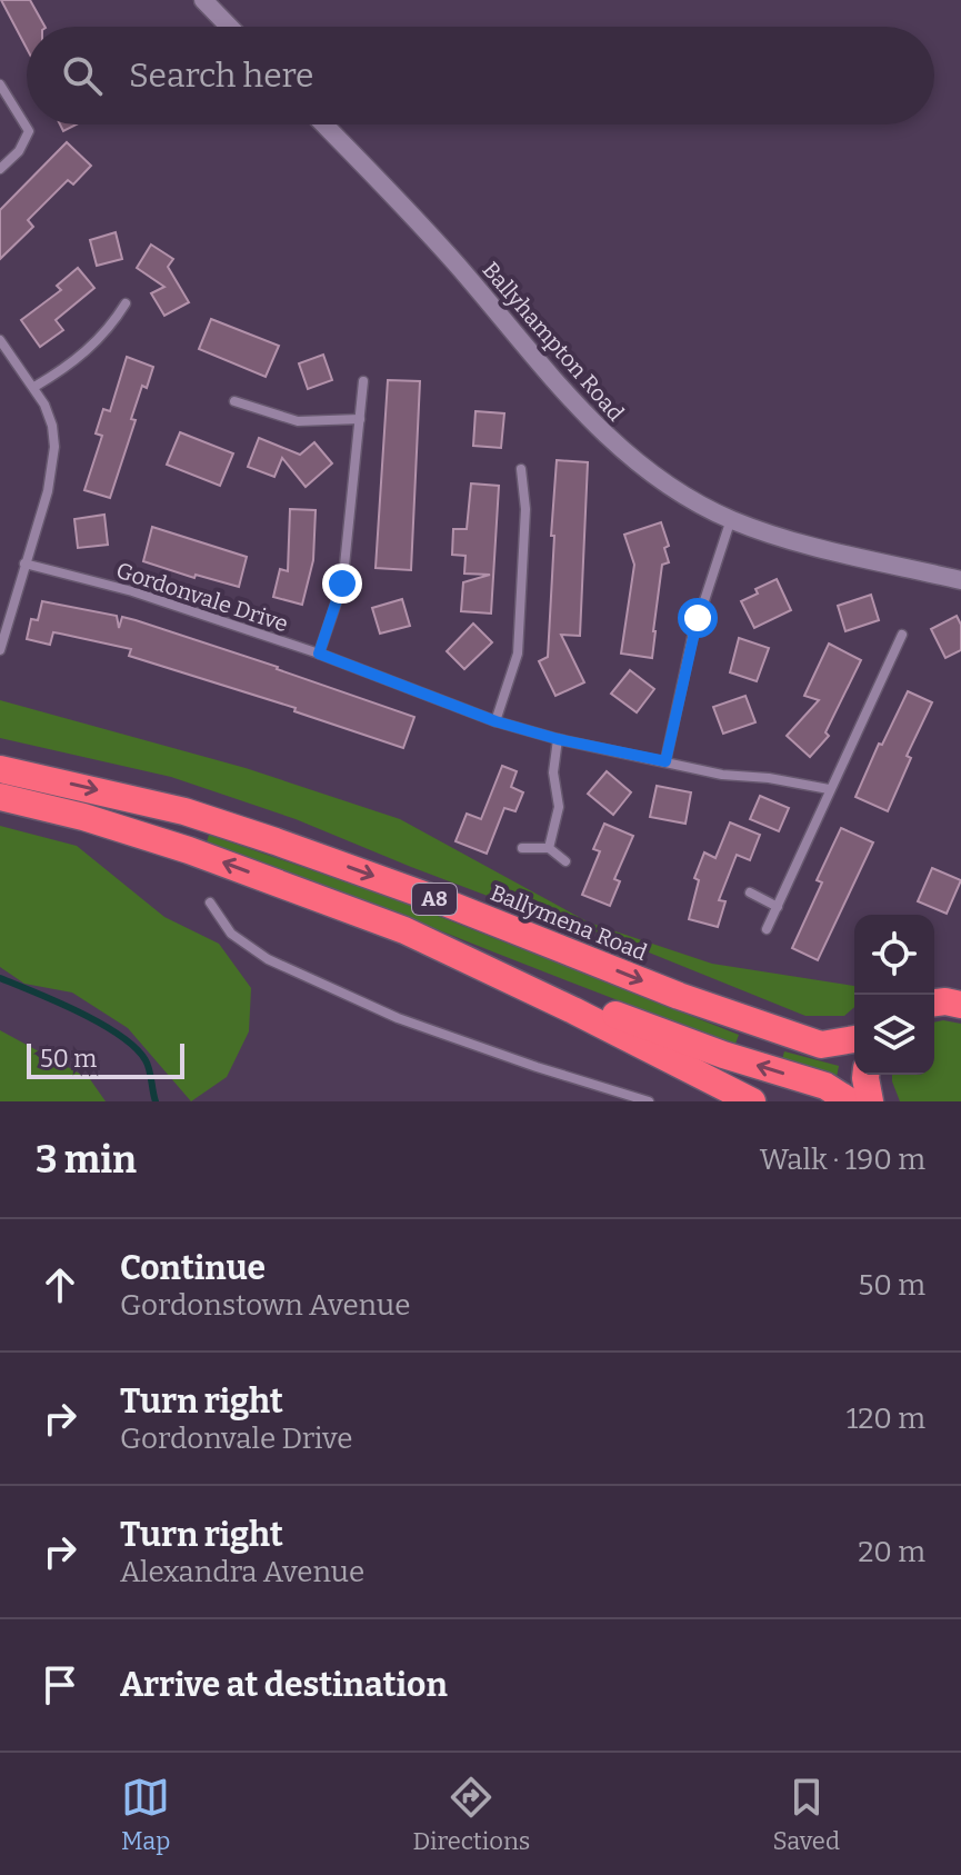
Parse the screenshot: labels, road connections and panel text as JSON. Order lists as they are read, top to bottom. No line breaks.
{"streets":{"highway":["A8","Ballymena Road"],"street":["Ballyhampton Road","Gordonvale Drive"]},"scale_bar":"50 m","page":{"search":"Search here","scale":"50 m","heading":["3 min","Walk · 190 m"],"list":[["Continue","Gordonstown Avenue","50 m"],["Turn right","Gordonvale Drive","120 m"],["Turn right","Alexandra Avenue","20 m"],"Arrive at destination"],"nav":["Map","Directions","Saved"]}}
